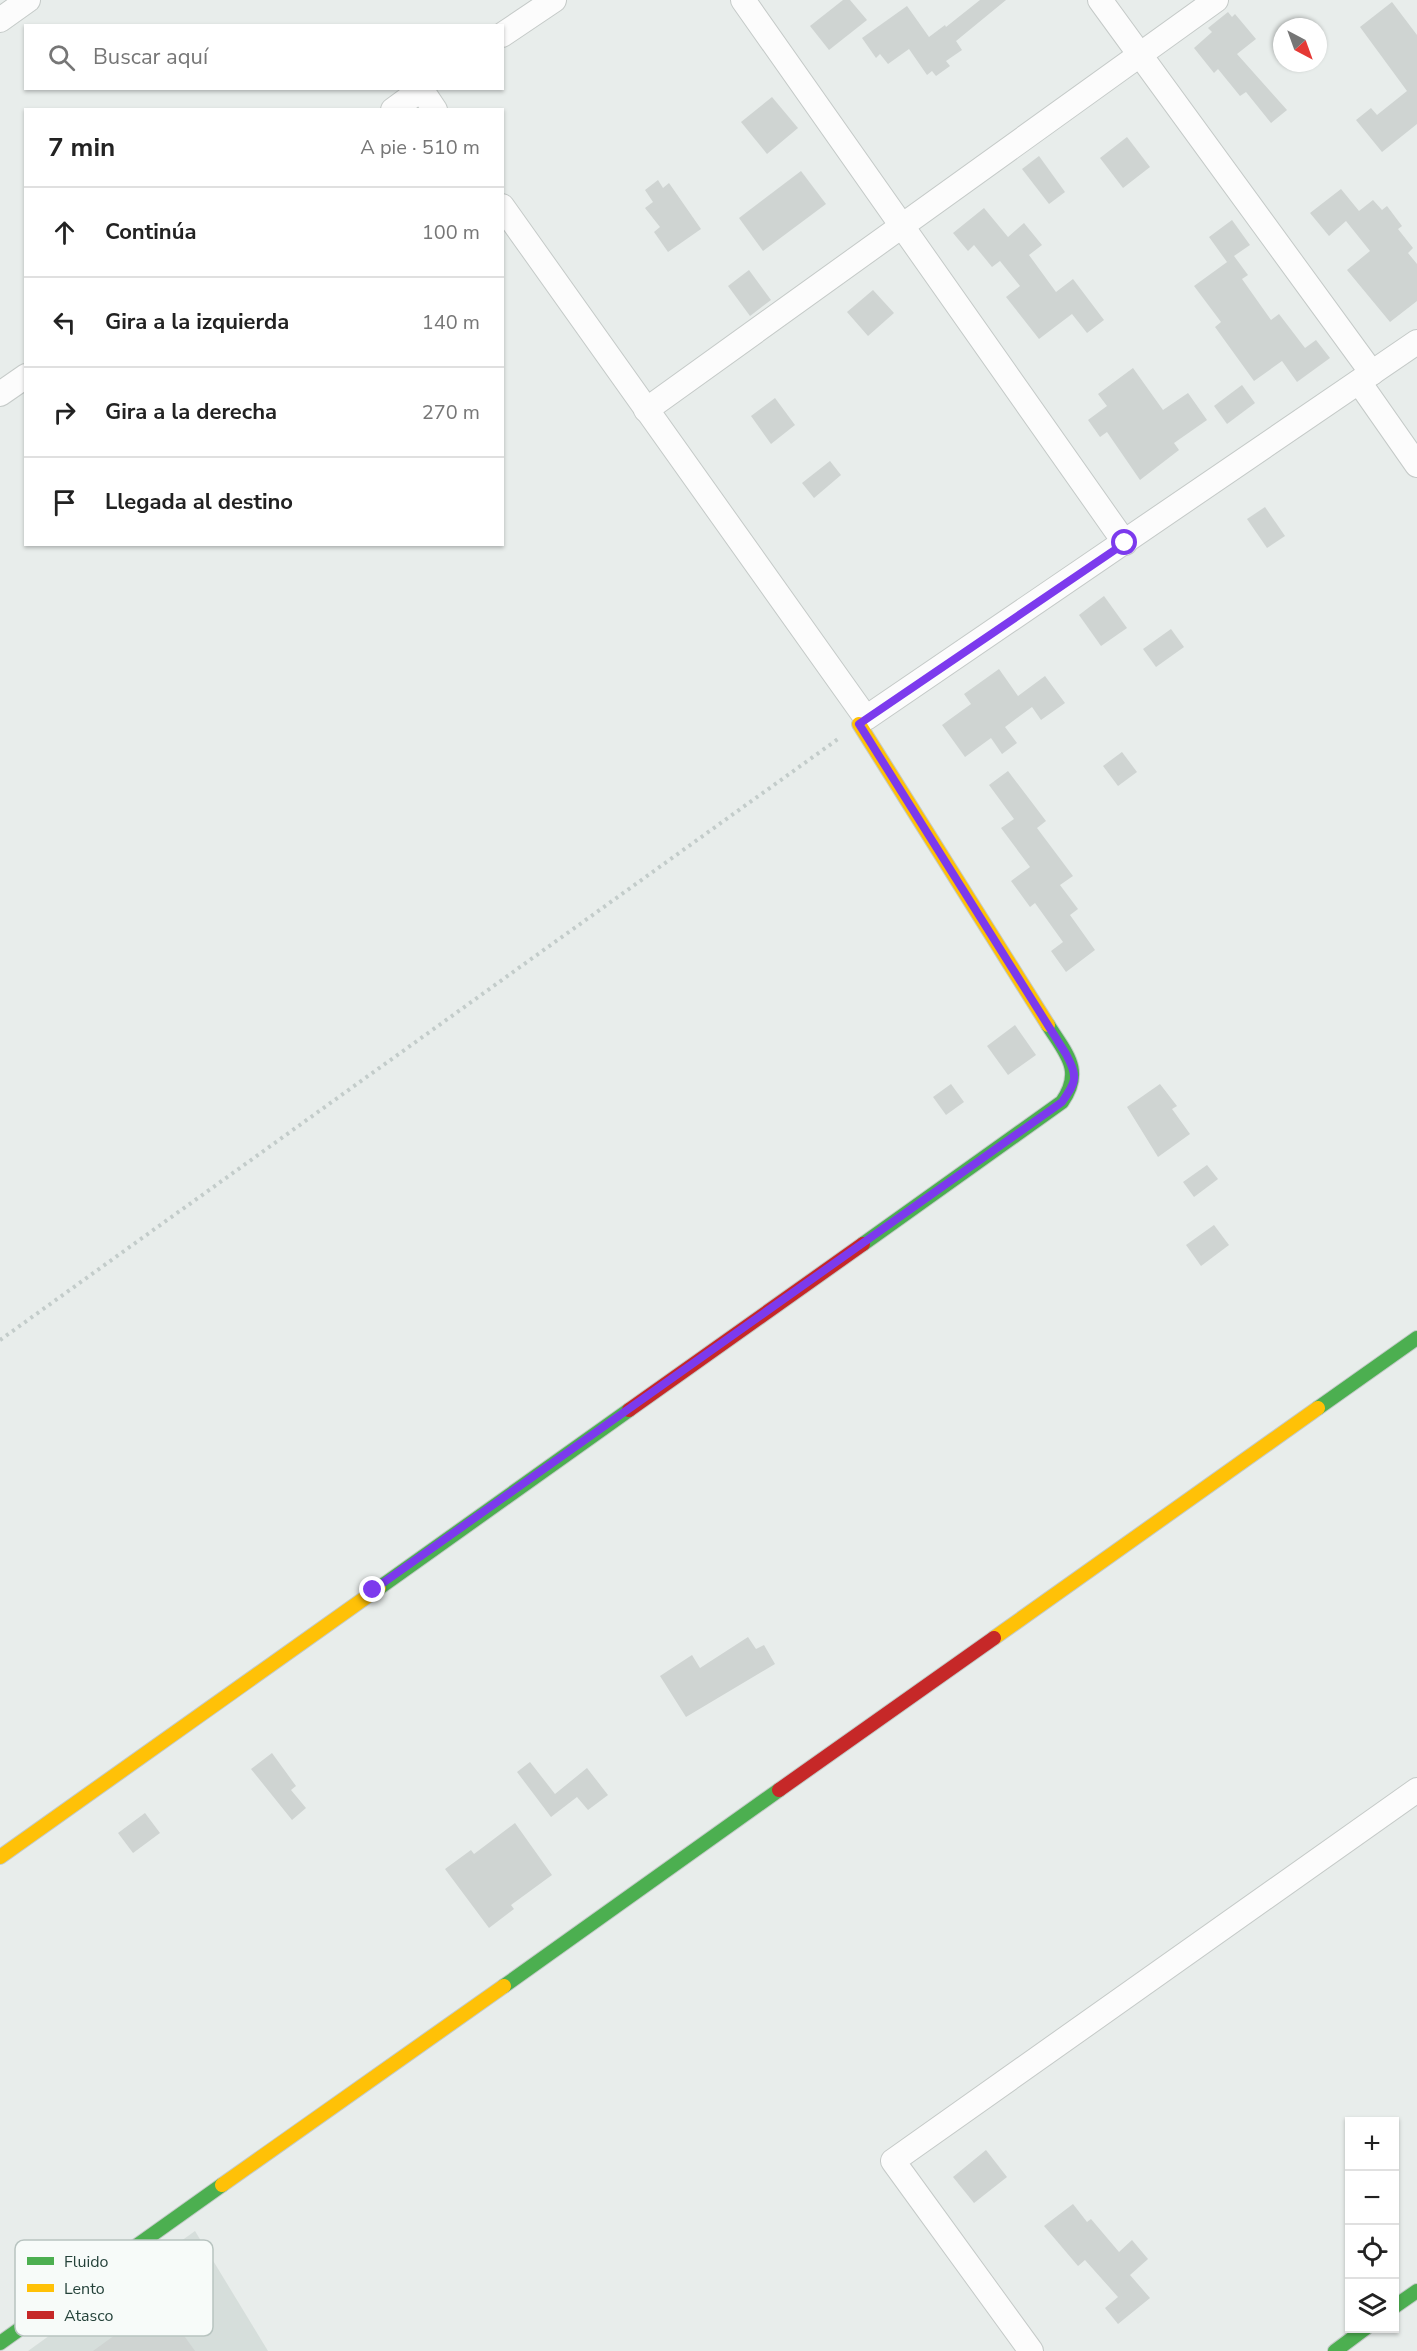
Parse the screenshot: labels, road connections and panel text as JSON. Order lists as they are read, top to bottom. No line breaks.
{"legend":["Fluido","Lento","Atasco"],"north":"bottom right","page":{"search":"Buscar aquí","heading":["7 min","A pie · 510 m"],"list":[["Continúa","100 m"],["Gira a la izquierda","140 m"],["Gira a la derecha","270 m"],"Llegada al destino"],"map_buttons":["+","−"]}}
